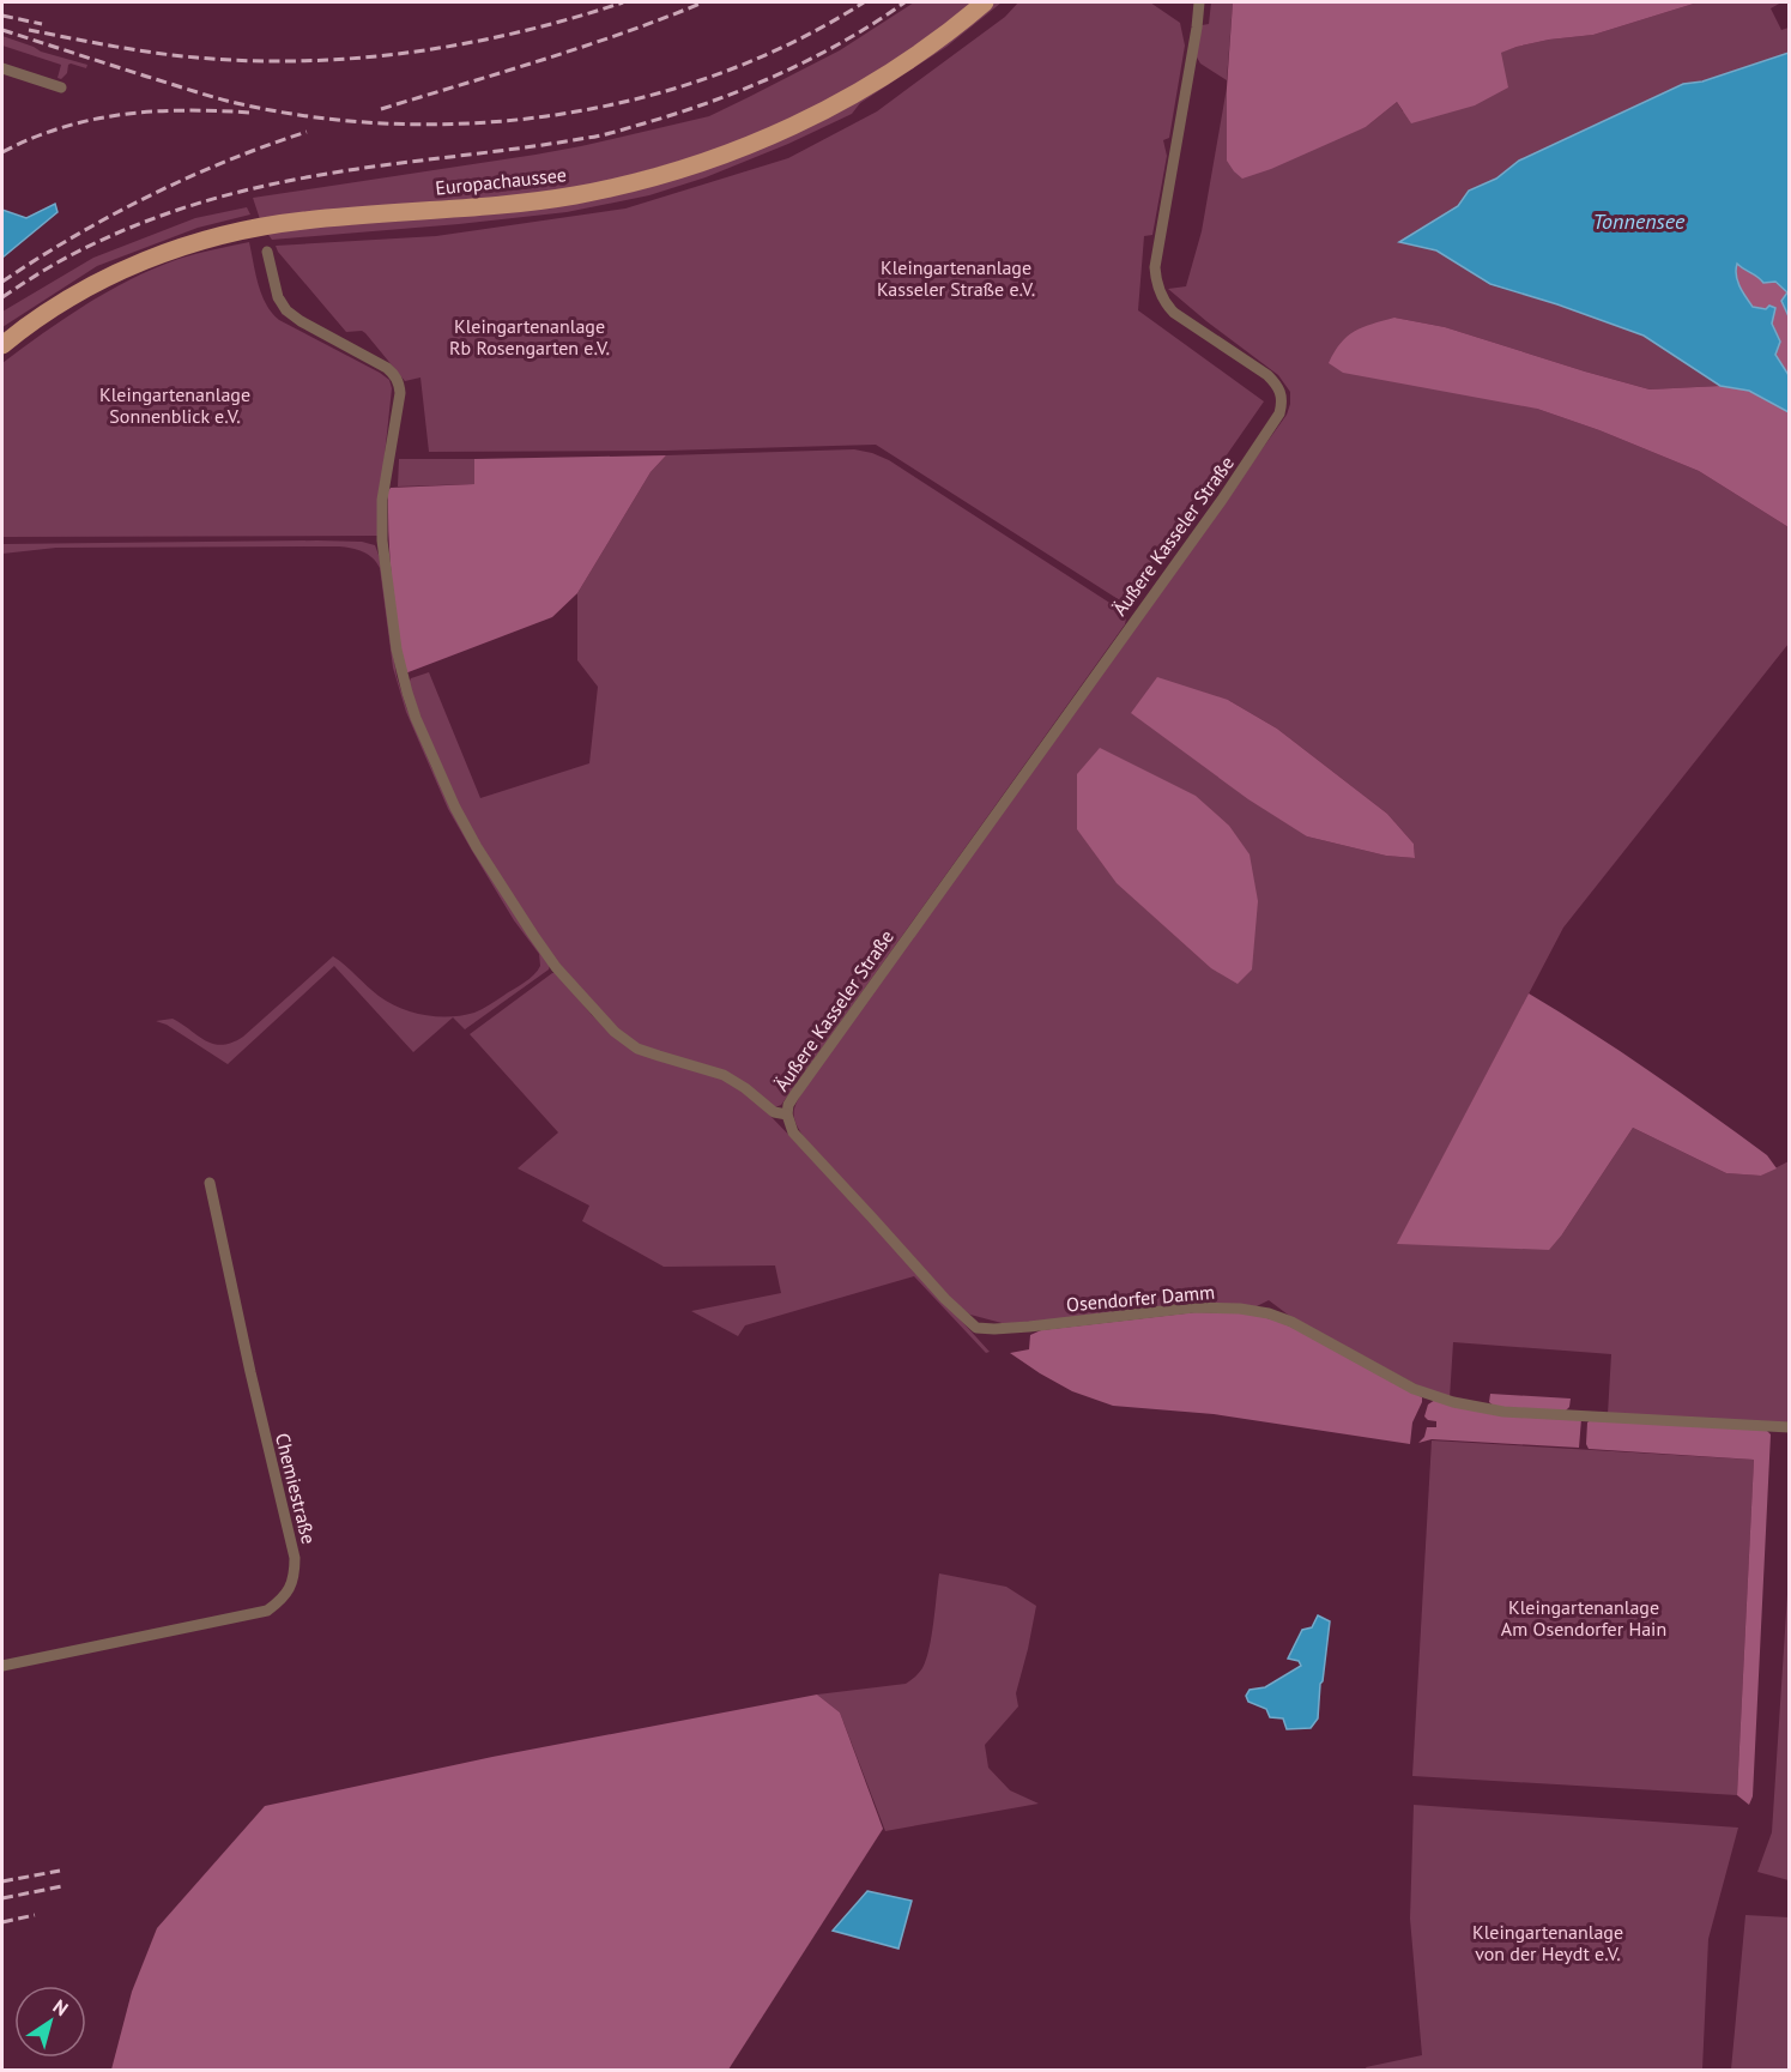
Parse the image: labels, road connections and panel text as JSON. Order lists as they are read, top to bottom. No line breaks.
{"streets":{"main road":["Europachaussee"],"street":["Äußere Kasseler Straße","Osendorfer Damm","Chemiestraße"]},"crossings":[["Äußere Kasseler Straße","Osendorfer Damm"]],"water":["Tonnensee"],"parks":["Kleingartenanlage Kasseler Straße e.V.","Kleingartenanlage Rb Rosengarten e.V.","Kleingartenanlage Sonnenblick e.V.","Kleingartenanlage Am Osendorfer Hain","Kleingartenanlage von der Heydt e.V."],"north":"top right"}
